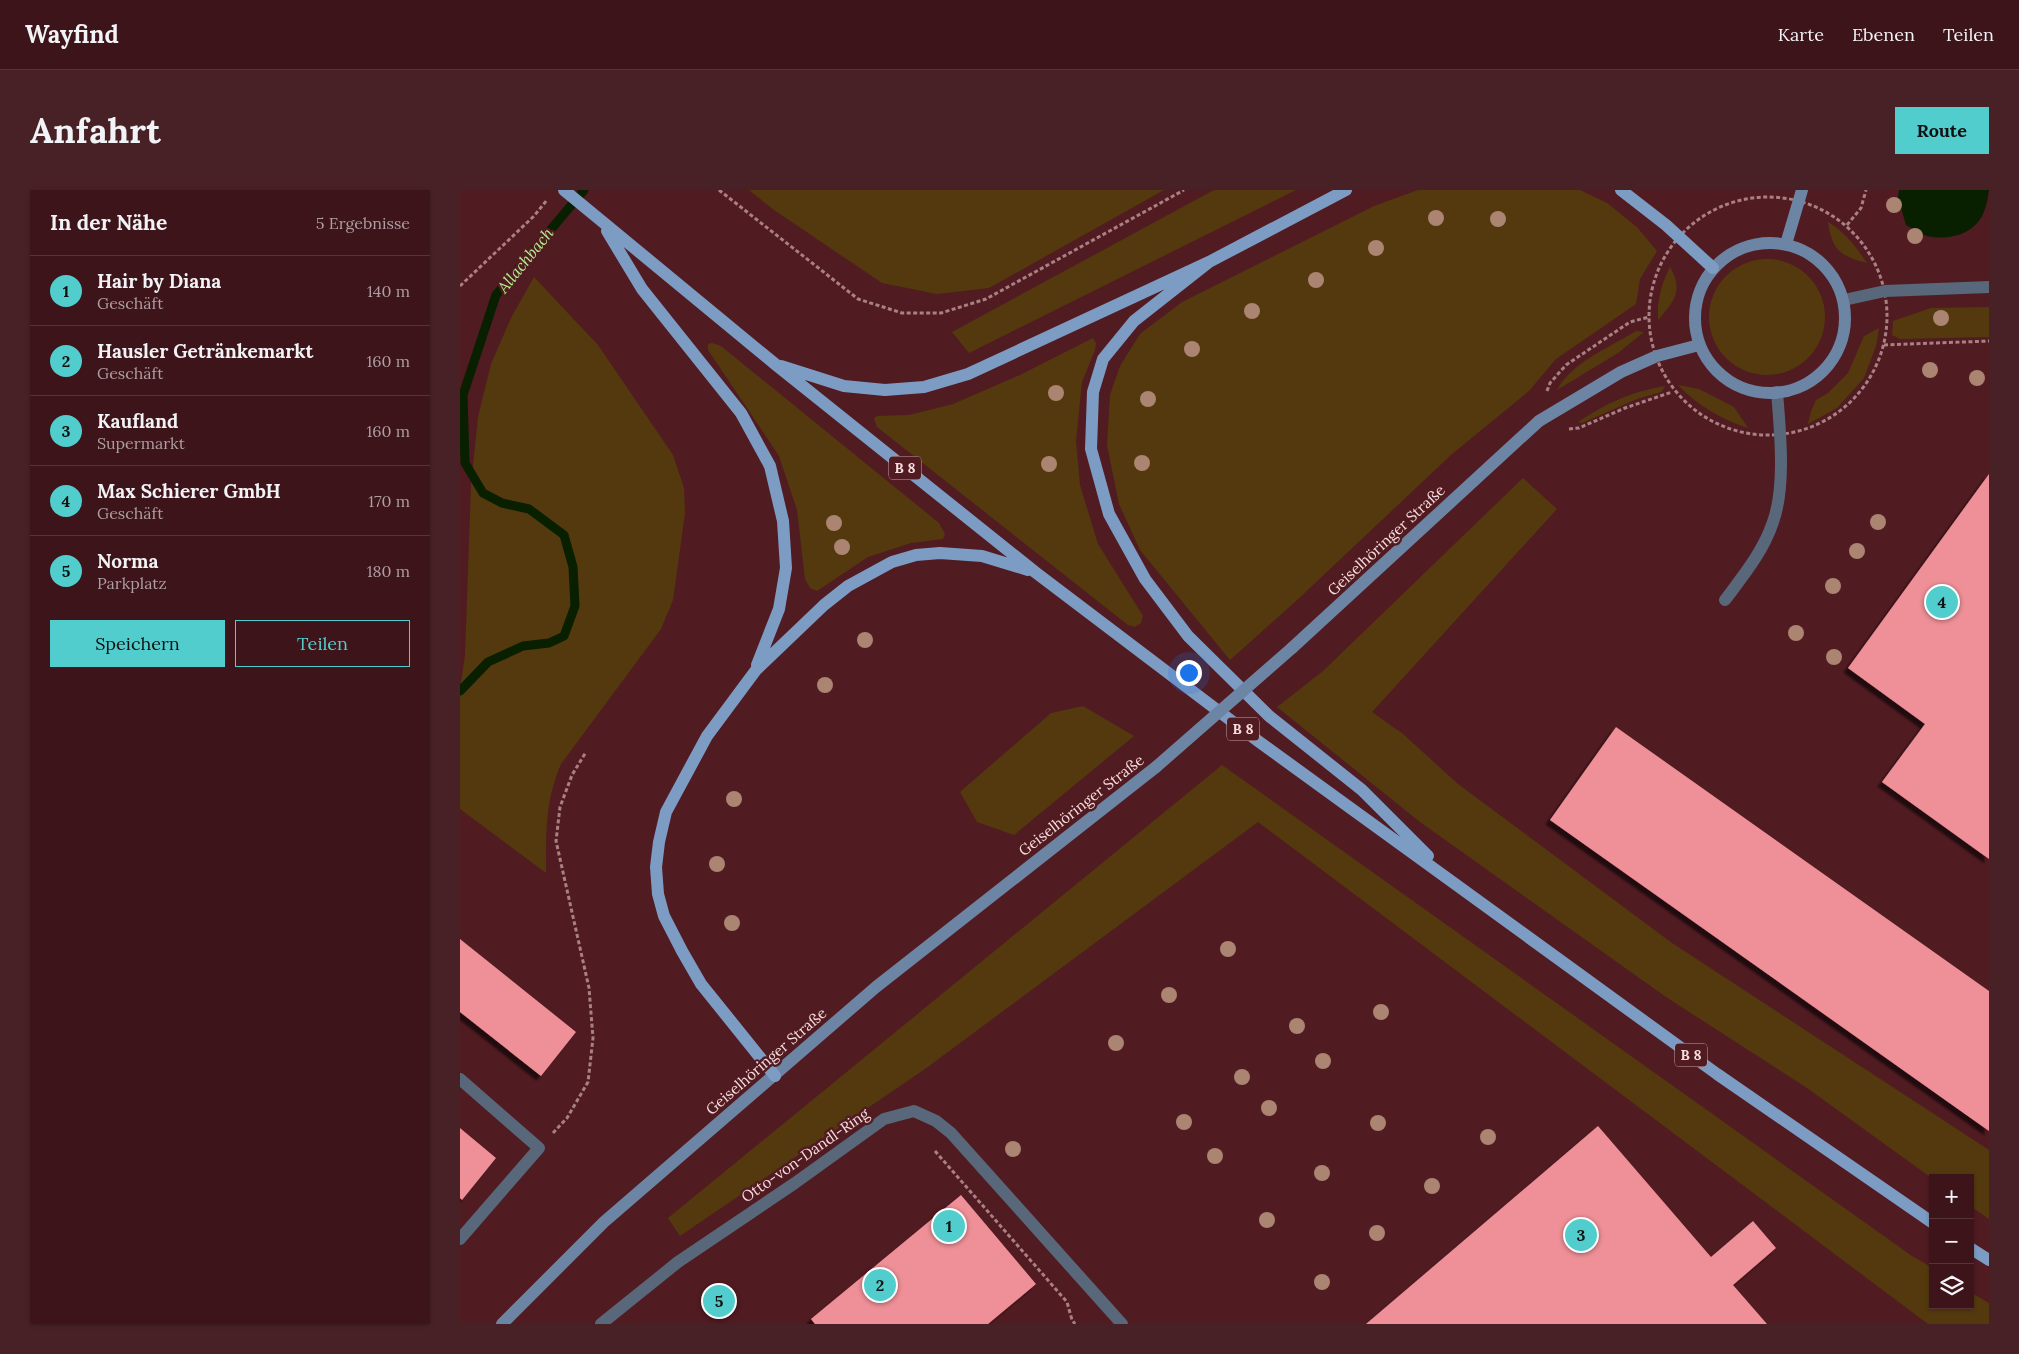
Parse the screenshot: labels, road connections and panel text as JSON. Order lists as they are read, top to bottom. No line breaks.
{"streets":{"main road":["B 8","Geiselhöringer Straße"],"street":["Otto-von-Dandl-Ring"]},"water":["Allachbach"],"page":{"header":"Wayfind","nav":["Karte","Ebenen","Teilen"],"buttons":["Route",["Speichern","Teilen"]],"title":"Anfahrt","heading":["In der Nähe","5 Ergebnisse"],"list":[{"mark":"1","name":"Hair by Diana","note":"Geschäft","value":"140 m"},{"mark":"2","name":"Hausler Getränkemarkt","note":"Geschäft","value":"160 m"},{"mark":"3","name":"Kaufland","note":"Supermarkt","value":"160 m"},{"mark":"4","name":"Max Schierer GmbH","note":"Geschäft","value":"170 m"},{"mark":"5","name":"Norma","note":"Parkplatz","value":"180 m"}],"pins":["4","1","3","2","5"],"map_buttons":["+","−"]}}
